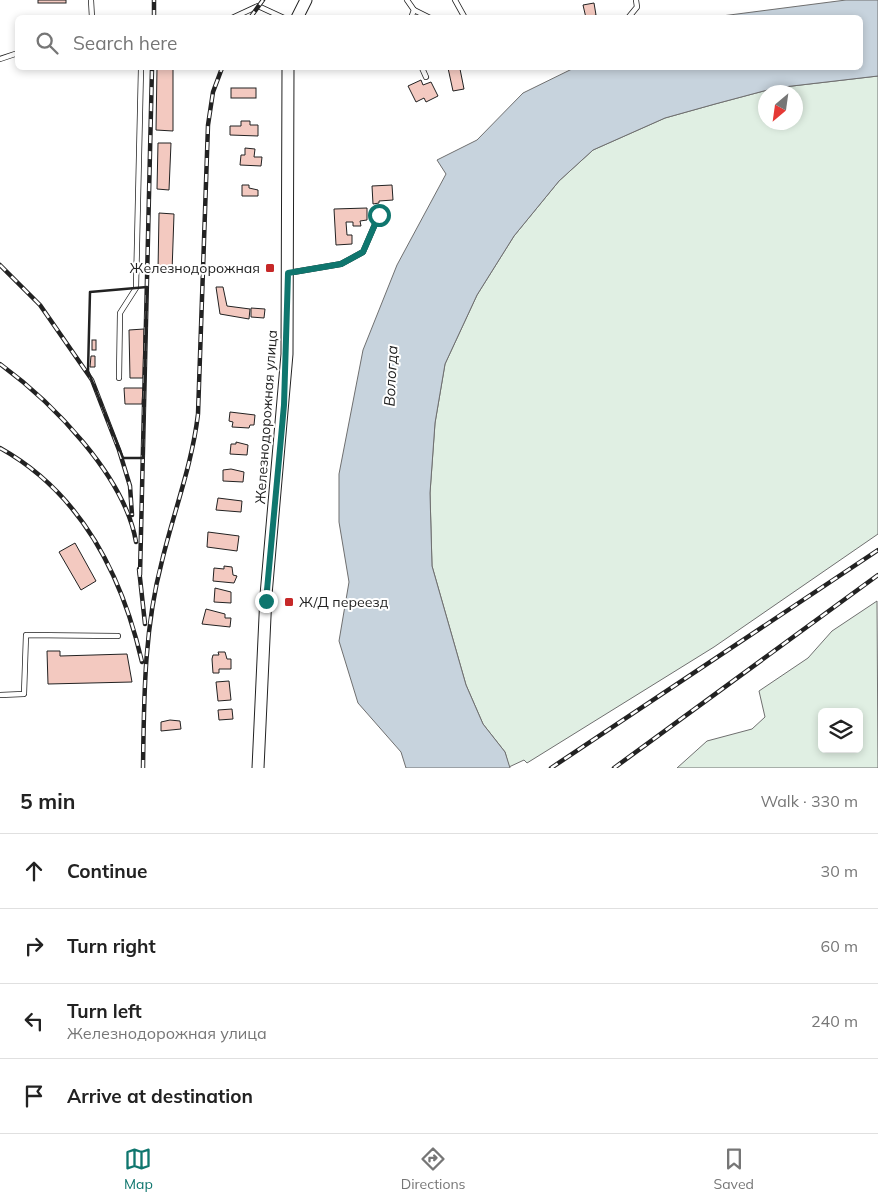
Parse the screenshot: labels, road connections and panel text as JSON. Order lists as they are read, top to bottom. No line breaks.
{"streets":{"main road":["Железнодорожная улица"]},"water":["Вологда"],"places":{"transit":["Железнодорожная","Ж/Д переезд"]},"north":"bottom left","page":{"search":"Search here","heading":["5 min","Walk · 330 m"],"list":[["Continue","30 m"],["Turn right","60 m"],["Turn left","Железнодорожная улица","240 m"],"Arrive at destination"],"nav":["Map","Directions","Saved"]}}
